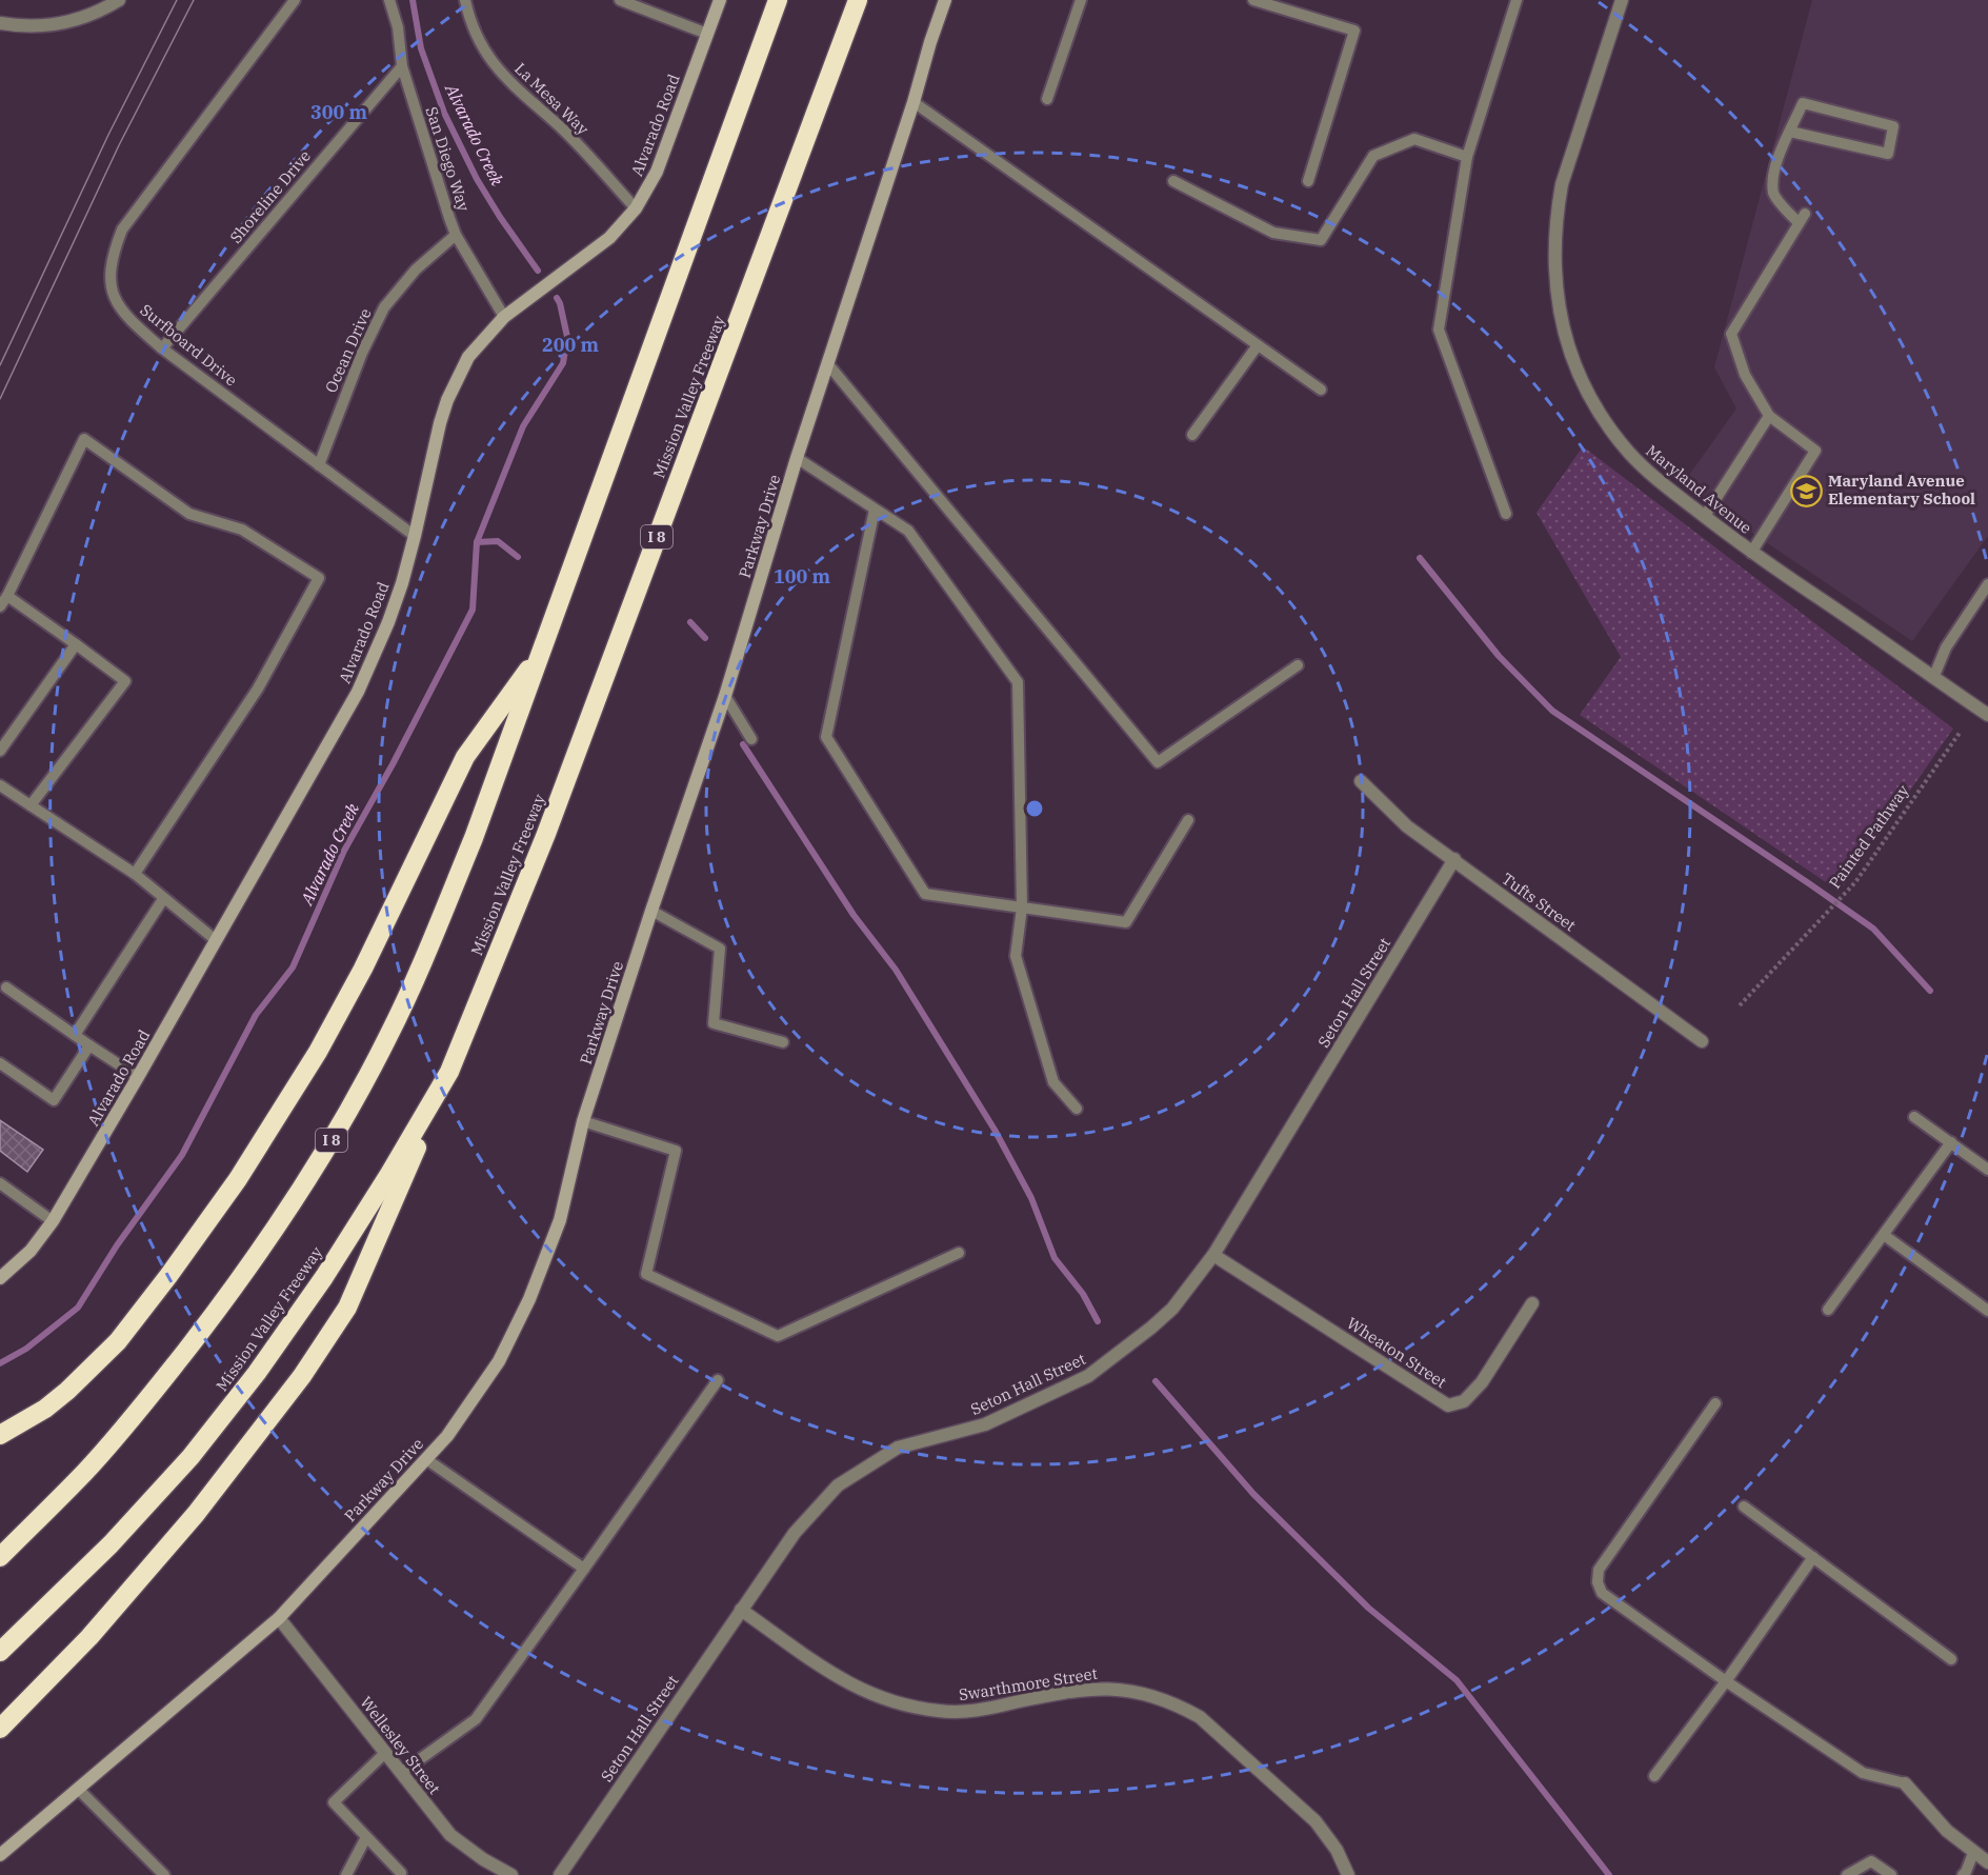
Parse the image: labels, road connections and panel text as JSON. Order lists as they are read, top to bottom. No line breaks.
{"streets":{"highway":["Mission Valley Freeway","I 8"],"street":["Alvarado Road","Maryland Avenue","Parkway Drive","Tufts Street","Seton Hall Street","Wheaton Street","Swarthmore Street","Wellesley Street"],"lane":["La Mesa Way","San Diego Way","Shoreline Drive","Surfboard Drive","Ocean Drive"],"path":["Painted Pathway"]},"crossings":[["La Mesa Way","Alvarado Road"],["Alvarado Road","San Diego Way"],["Alvarado Road","Surfboard Drive"],["San Diego Way","Shoreline Drive"],["San Diego Way","Ocean Drive"],["Shoreline Drive","Surfboard Drive"],["Surfboard Drive","Ocean Drive"],["Parkway Drive","Wellesley Street"],["Tufts Street","Seton Hall Street"],["Seton Hall Street","Wheaton Street"],["Seton Hall Street","Swarthmore Street"]],"water":["Alvarado Creek"],"places":{"school or university":["Maryland Avenue Elementary School"]},"rings":["300 m","200 m","100 m"]}
